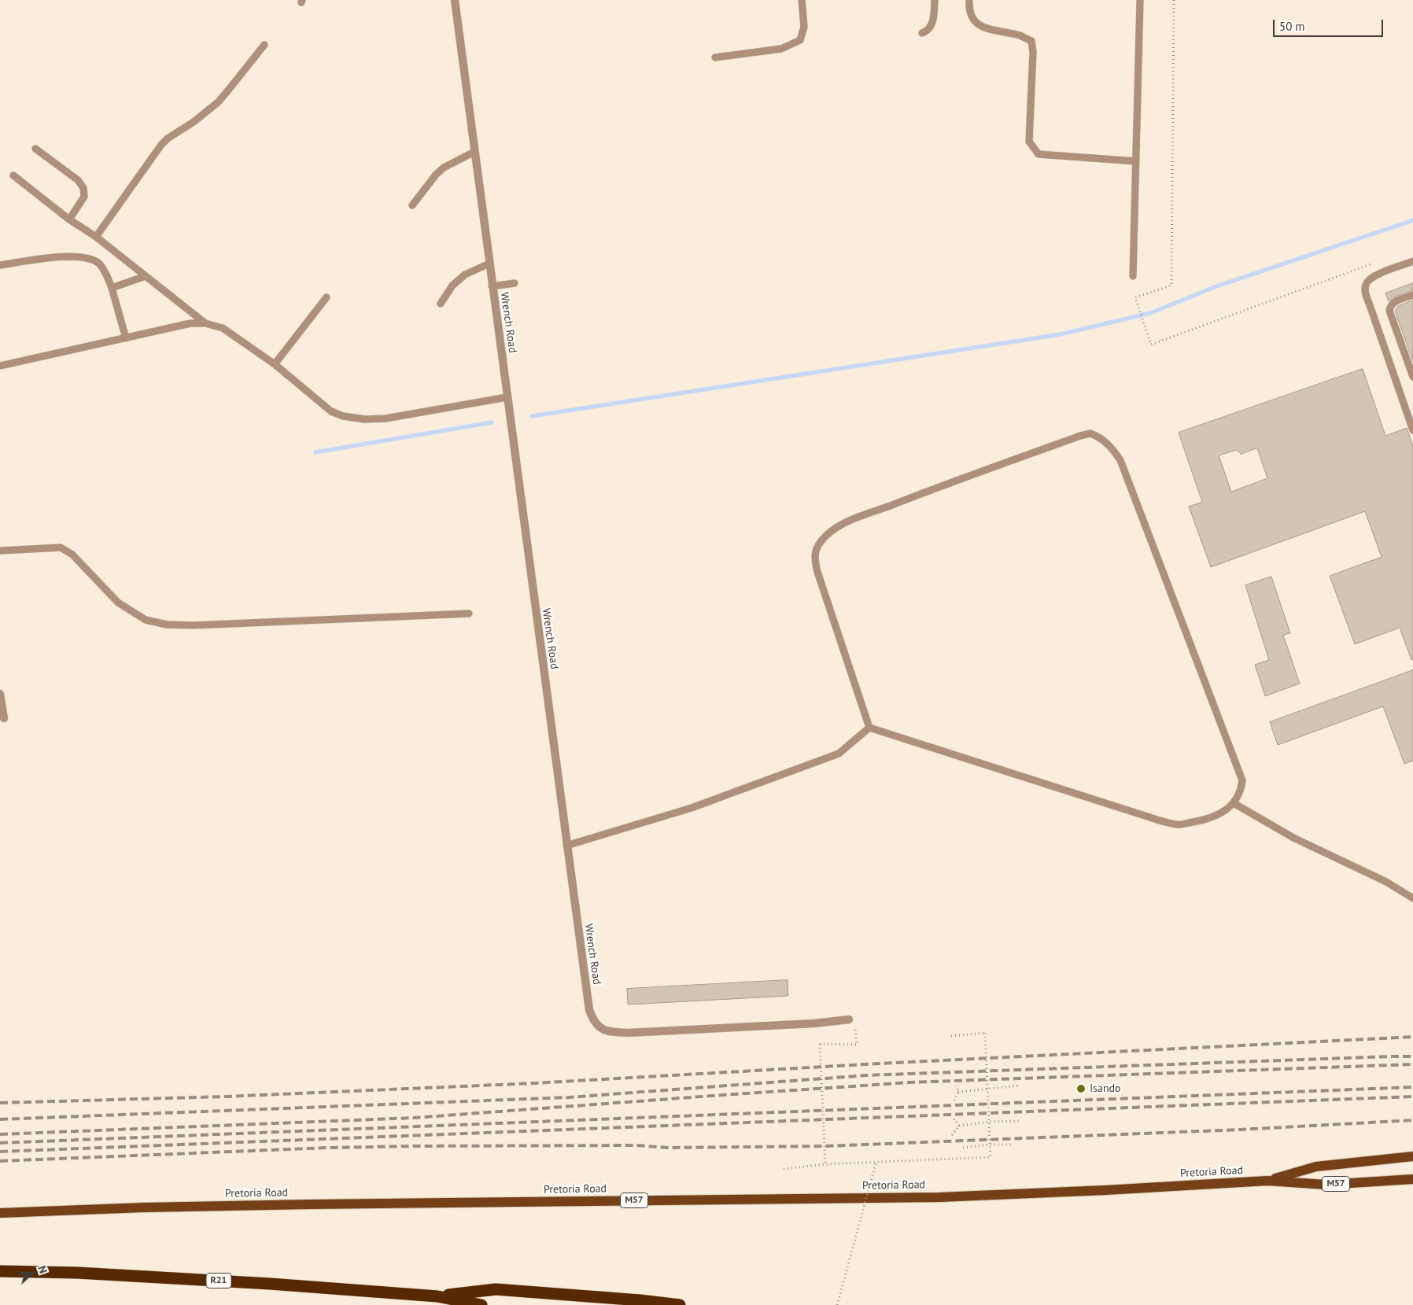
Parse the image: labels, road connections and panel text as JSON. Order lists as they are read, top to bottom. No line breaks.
{"streets":{"highway":["R21"],"main road":["Pretoria Road","M57"],"street":["Wrench Road"]},"places":["Isando"],"scale_bar":"50 m","north":"right"}
